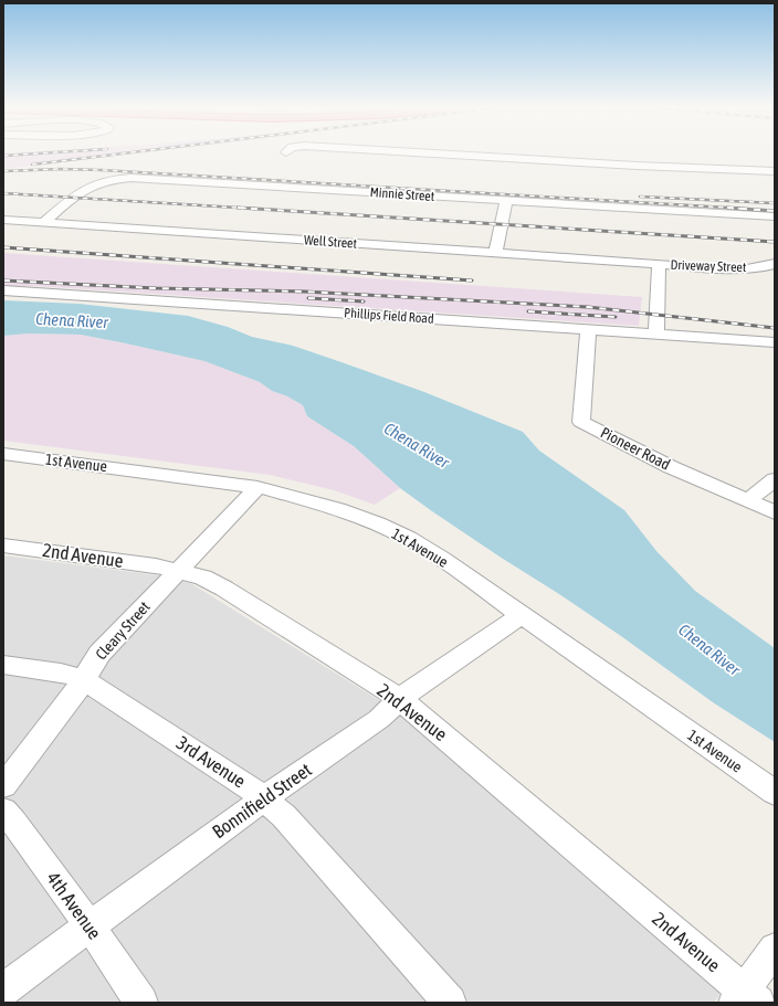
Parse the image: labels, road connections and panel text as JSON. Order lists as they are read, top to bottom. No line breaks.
{"streets":{"street":["Minnie Street","Well Street","Driveway Street","Phillips Field Road","Pioneer Road","1st Avenue","2nd Avenue","Cleary Street","3rd Avenue","Bonnifield Street","4th Avenue"]},"crossings":[["Minnie Street","Well Street"],["Well Street","Driveway Street"],["Driveway Street","Phillips Field Road"],["Phillips Field Road","Pioneer Road"],["1st Avenue","Cleary Street"],["1st Avenue","Bonnifield Street"],["2nd Avenue","Cleary Street"],["2nd Avenue","Bonnifield Street"],["Cleary Street","3rd Avenue"],["3rd Avenue","Bonnifield Street"],["Bonnifield Street","4th Avenue"]],"water":["Chena River"]}
